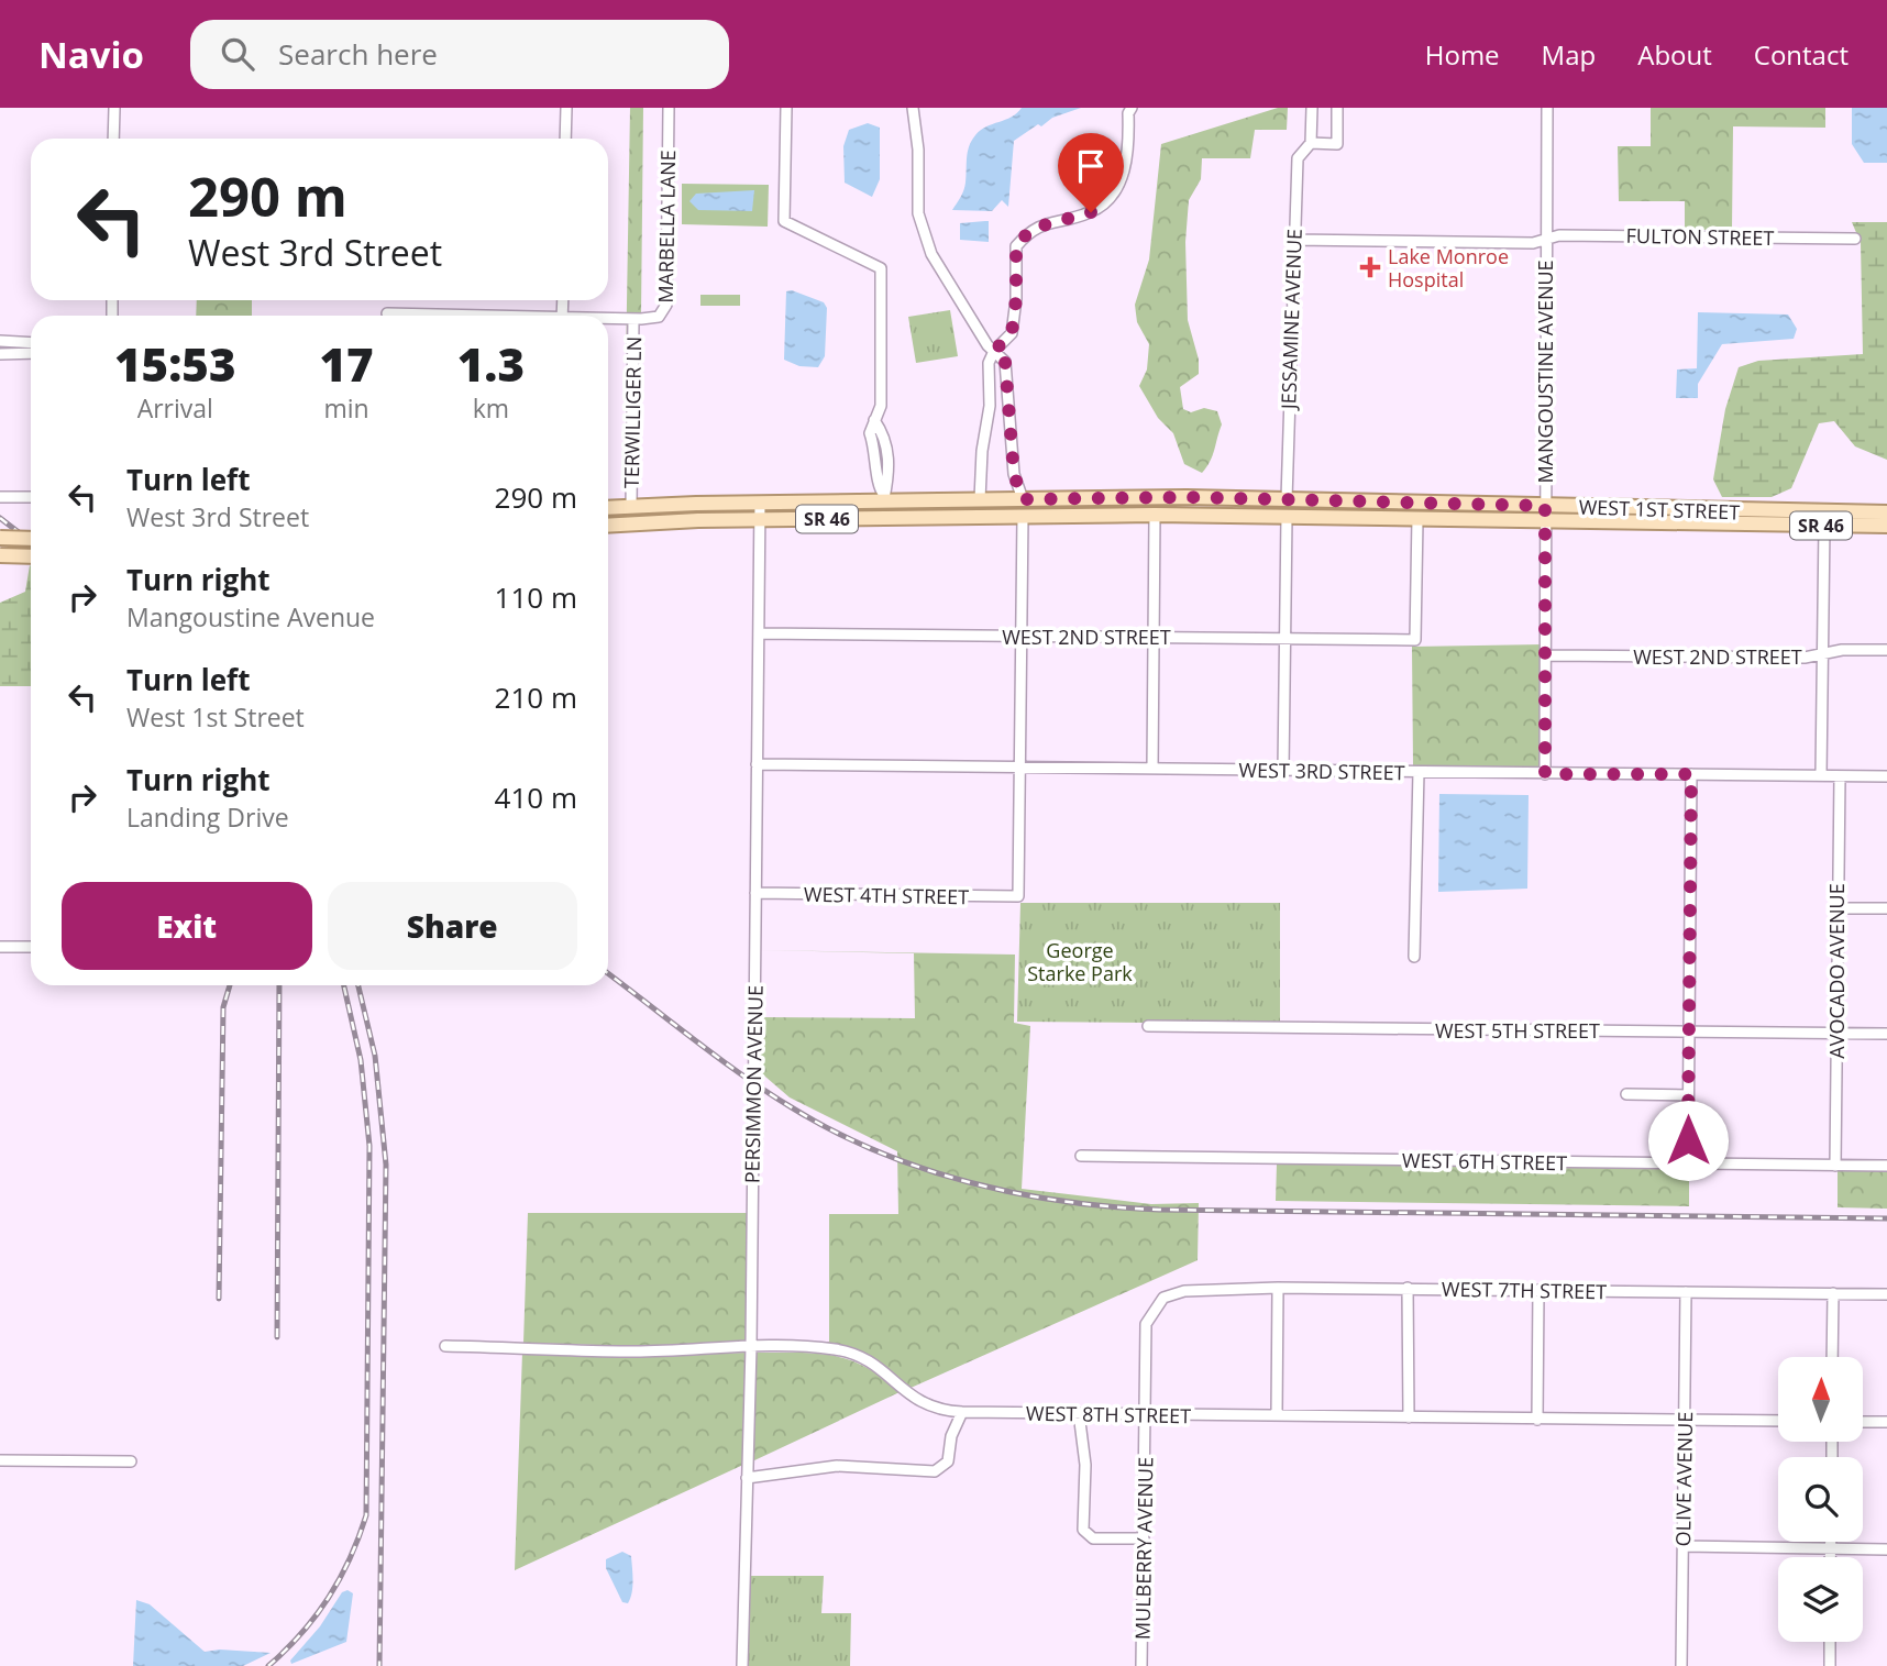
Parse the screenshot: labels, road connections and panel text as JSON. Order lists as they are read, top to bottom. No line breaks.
{"streets":{"main road":["WEST 1ST STREET","SR 46"],"street":["MARBELLA LANE","FULTON STREET","JESSAMINE AVENUE","MANGOUSTINE AVENUE","TERWILLIGER LN","WEST 2ND STREET","WEST 3RD STREET","WEST 4TH STREET","AVOCADO AVENUE","WEST 5TH STREET","PERSIMMON AVENUE","WEST 6TH STREET","WEST 7TH STREET","WEST 8TH STREET","OLIVE AVENUE","MULBERRY AVENUE"]},"crossings":[["MARBELLA LANE","TERWILLIGER LN"],["FULTON STREET","JESSAMINE AVENUE"],["FULTON STREET","MANGOUSTINE AVENUE"],["JESSAMINE AVENUE","WEST 1ST STREET"],["MANGOUSTINE AVENUE","WEST 1ST STREET"],["MANGOUSTINE AVENUE","WEST 2ND STREET"],["MANGOUSTINE AVENUE","WEST 3RD STREET"],["TERWILLIGER LN","WEST 1ST STREET"],["WEST 1ST STREET","WEST 2ND STREET"],["WEST 1ST STREET","PERSIMMON AVENUE"],["WEST 2ND STREET","PERSIMMON AVENUE"],["WEST 3RD STREET","WEST 4TH STREET"],["WEST 3RD STREET","AVOCADO AVENUE"],["WEST 3RD STREET","PERSIMMON AVENUE"],["WEST 4TH STREET","PERSIMMON AVENUE"],["AVOCADO AVENUE","WEST 5TH STREET"],["AVOCADO AVENUE","WEST 6TH STREET"],["PERSIMMON AVENUE","WEST 8TH STREET"],["WEST 7TH STREET","OLIVE AVENUE"],["WEST 7TH STREET","MULBERRY AVENUE"],["WEST 8TH STREET","OLIVE AVENUE"],["WEST 8TH STREET","MULBERRY AVENUE"]],"parks":["George Starke Park"],"places":{"health":["Lake Monroe Hospital"]},"north":"top","page":{"header":"Navio","search":"Search here","nav":["Home","Map","About","Contact"],"turn":["290 m","West 3rd Street"],"eta":["15:53","Arrival","17","min","1.3","km"],"list":[{"name":"Turn left","note":"West 3rd Street","value":"290 m"},{"name":"Turn right","note":"Mangoustine Avenue","value":"110 m"},{"name":"Turn left","note":"West 1st Street","value":"210 m"},{"name":"Turn right","note":"Landing Drive","value":"410 m"}],"buttons":["Exit","Share"]}}
